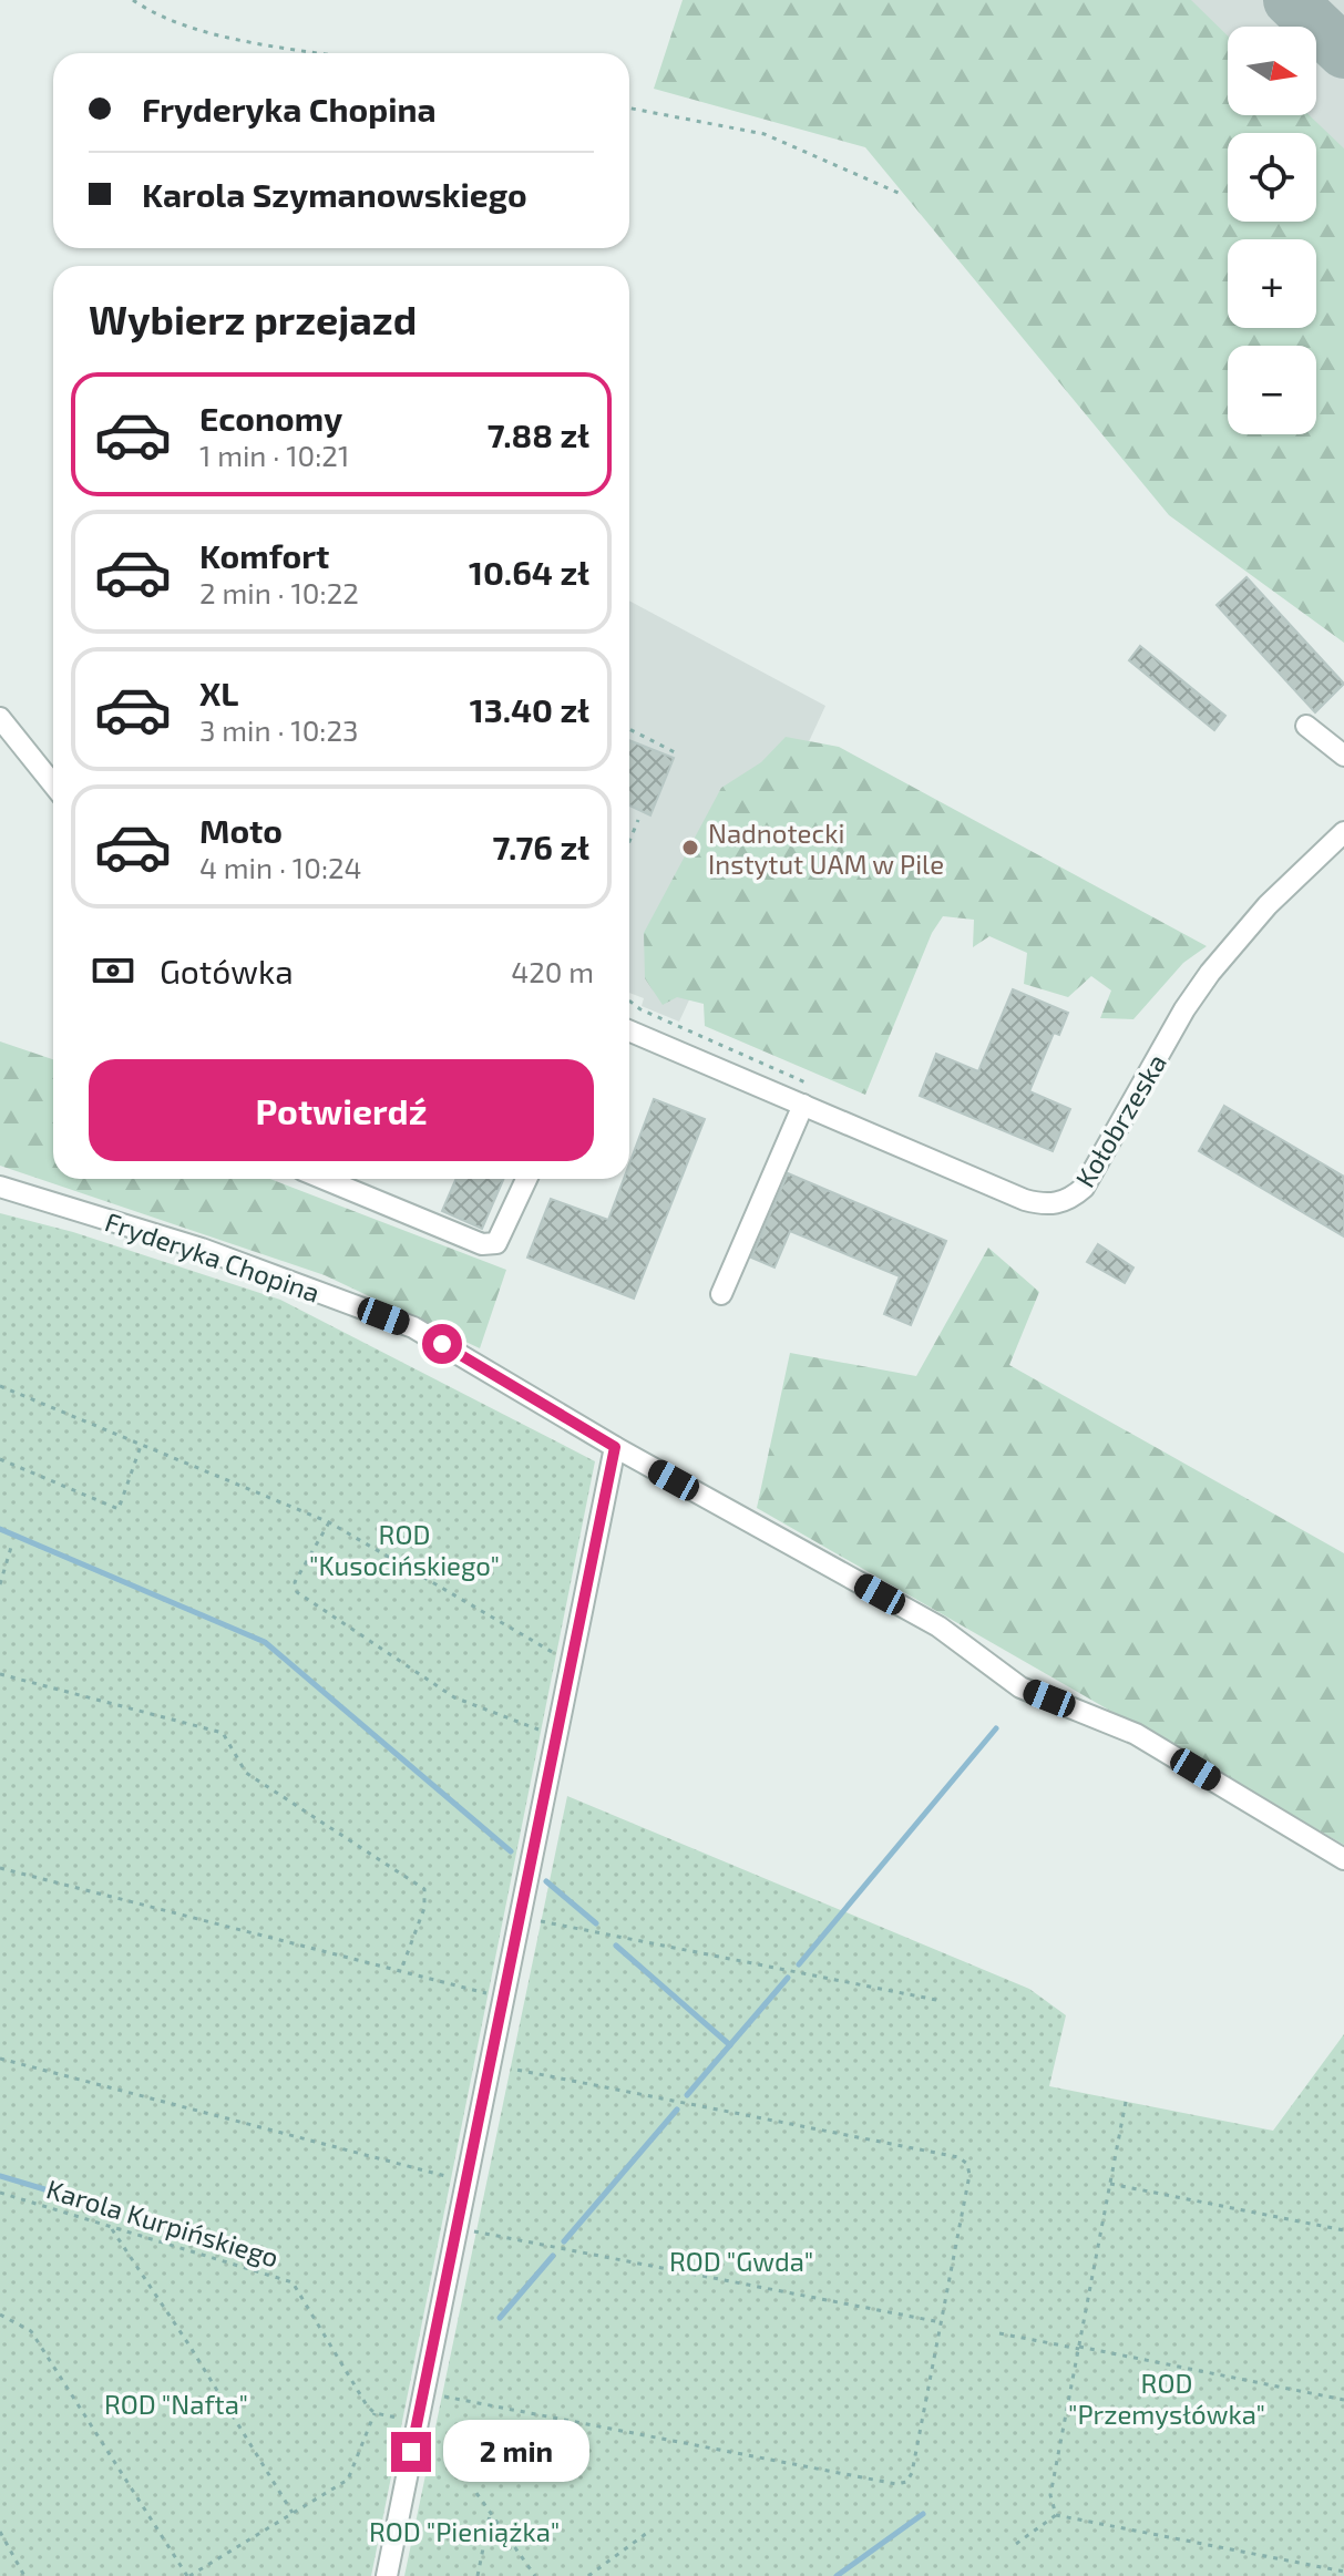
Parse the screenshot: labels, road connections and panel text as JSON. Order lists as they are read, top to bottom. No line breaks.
{"streets":{"street":["Kołobrzeska","Fryderyka Chopina"],"path":["Karola Kurpińskiego"]},"parks":["ROD \"Kusocińskiego\"","ROD \"Gwda\"","ROD \"Przemysłówka\"","ROD \"Nafta\"","ROD \"Pieniążka\""],"places":["Nadnotecki Instytut UAM w Pile"],"north":"right","page":{"map_buttons":["+","−"],"banner":["Fryderyka Chopina","Karola Szymanowskiego"],"heading":"Wybierz przejazd","list":[{"name":"Economy","note":"1 min · 10:21","value":"7.88 zł"},{"name":"Komfort","note":"2 min · 10:22","value":"10.64 zł"},{"name":"XL","note":"3 min · 10:23","value":"13.40 zł"},{"name":"Moto","note":"4 min · 10:24","value":"7.76 zł"}],"pay":["Gotówka","420 m"],"buttons":"Potwierdź","bubble":"2 min"}}
